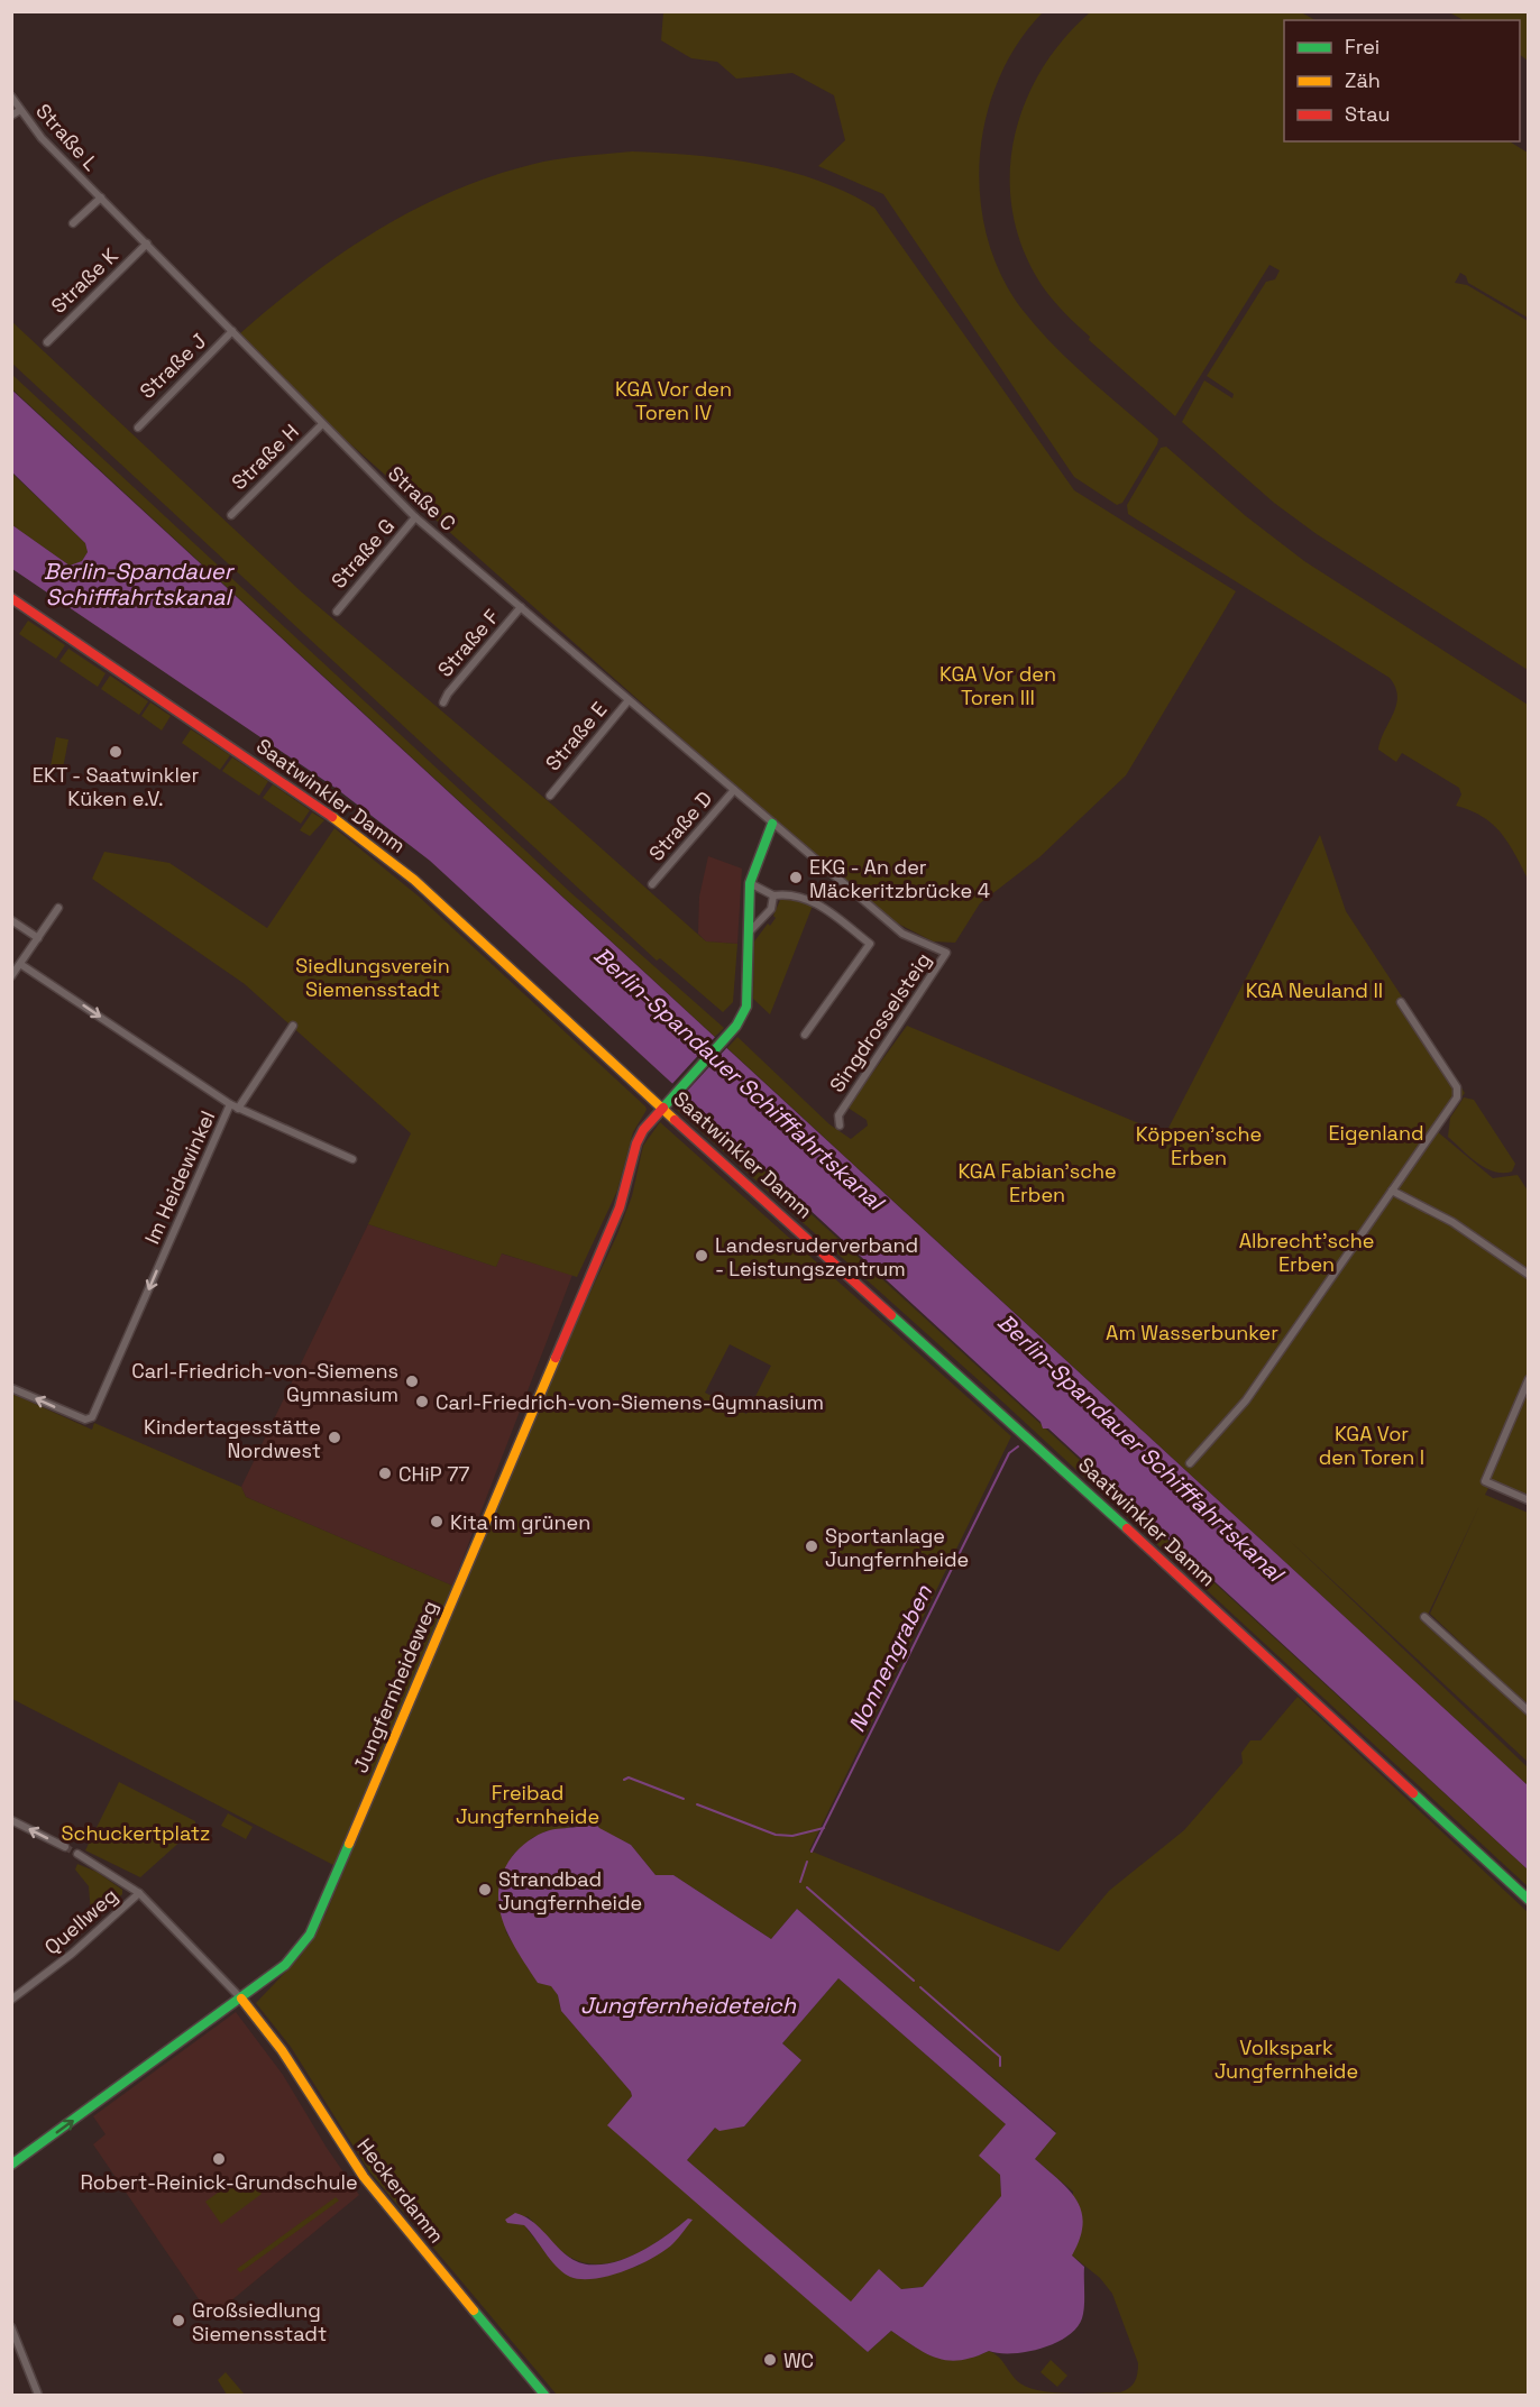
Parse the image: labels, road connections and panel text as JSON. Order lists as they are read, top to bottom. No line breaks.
{"streets":{"street":["Straße L","Straße K","Straße J","Straße H","Straße C","Straße G","Straße F","Straße E","Saatwinkler Damm","Straße D","Singdrosselsteig","Im Heidewinkel","Jungfernheideweg","Quellweg","Heckerdamm"]},"crossings":[["Straße L","Straße C"],["Straße K","Straße C"],["Straße J","Straße C"],["Straße H","Straße C"],["Straße C","Straße G"],["Straße C","Straße F"],["Straße C","Straße E"],["Straße C","Straße D"],["Straße C","Singdrosselsteig"],["Saatwinkler Damm","Jungfernheideweg"],["Jungfernheideweg","Heckerdamm"]],"water":["Berlin-Spandauer Schifffahrtskanal","Nonnengraben","Jungfernheideteich"],"parks":["KGA Vor den Toren IV","KGA Vor den Toren III","Siedlungsverein Siemensstadt","KGA Neuland II","Eigenland","Köppen'sche Erben","KGA Fabian'sche Erben","Albrecht'sche Erben","Am Wasserbunker","KGA Vor den Toren I","Freibad Jungfernheide","Schuckertplatz","Volkspark Jungfernheide"],"places":["EKT - Saatwinkler Küken e.V.","EKG - An der Mäckeritzbrücke 4","Landesruderverband - Leistungszentrum","Carl-Friedrich-von-Siemens Gymnasium","Carl-Friedrich-von-Siemens-Gymnasium","Kindertagesstätte Nordwest","CHiP 77","Kita im grünen","Sportanlage Jungfernheide","Strandbad Jungfernheide","Robert-Reinick-Grundschule","Großsiedlung Siemensstadt","WC"],"legend":["Frei","Zäh","Stau"]}
